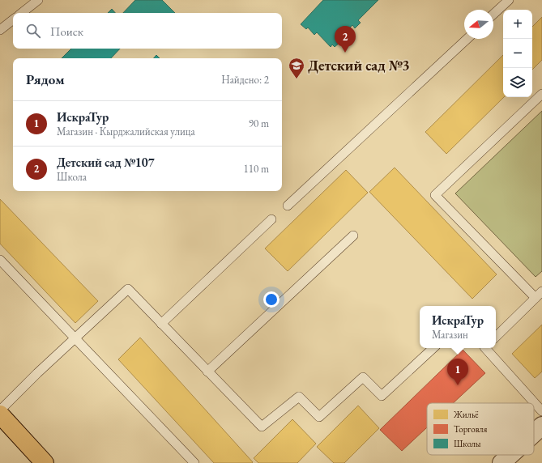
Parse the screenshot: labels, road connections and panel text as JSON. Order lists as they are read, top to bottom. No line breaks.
{"places":{"school or university":["Детский сад №3"]},"legend":["Жильё","Торговля","Школы"],"north":"left","page":{"map_buttons":["+","−"],"search":"Поиск","pins":["2","1"],"heading":["Рядом","Найдено: 2"],"list":[{"mark":"1","name":"ИскраТур","note":"Магазин · Кырджалийская улица","value":"90 m"},{"mark":"2","name":"Детский сад №107","note":"Школа","value":"110 m"}],"popup":["ИскраТур","Магазин"]}}
